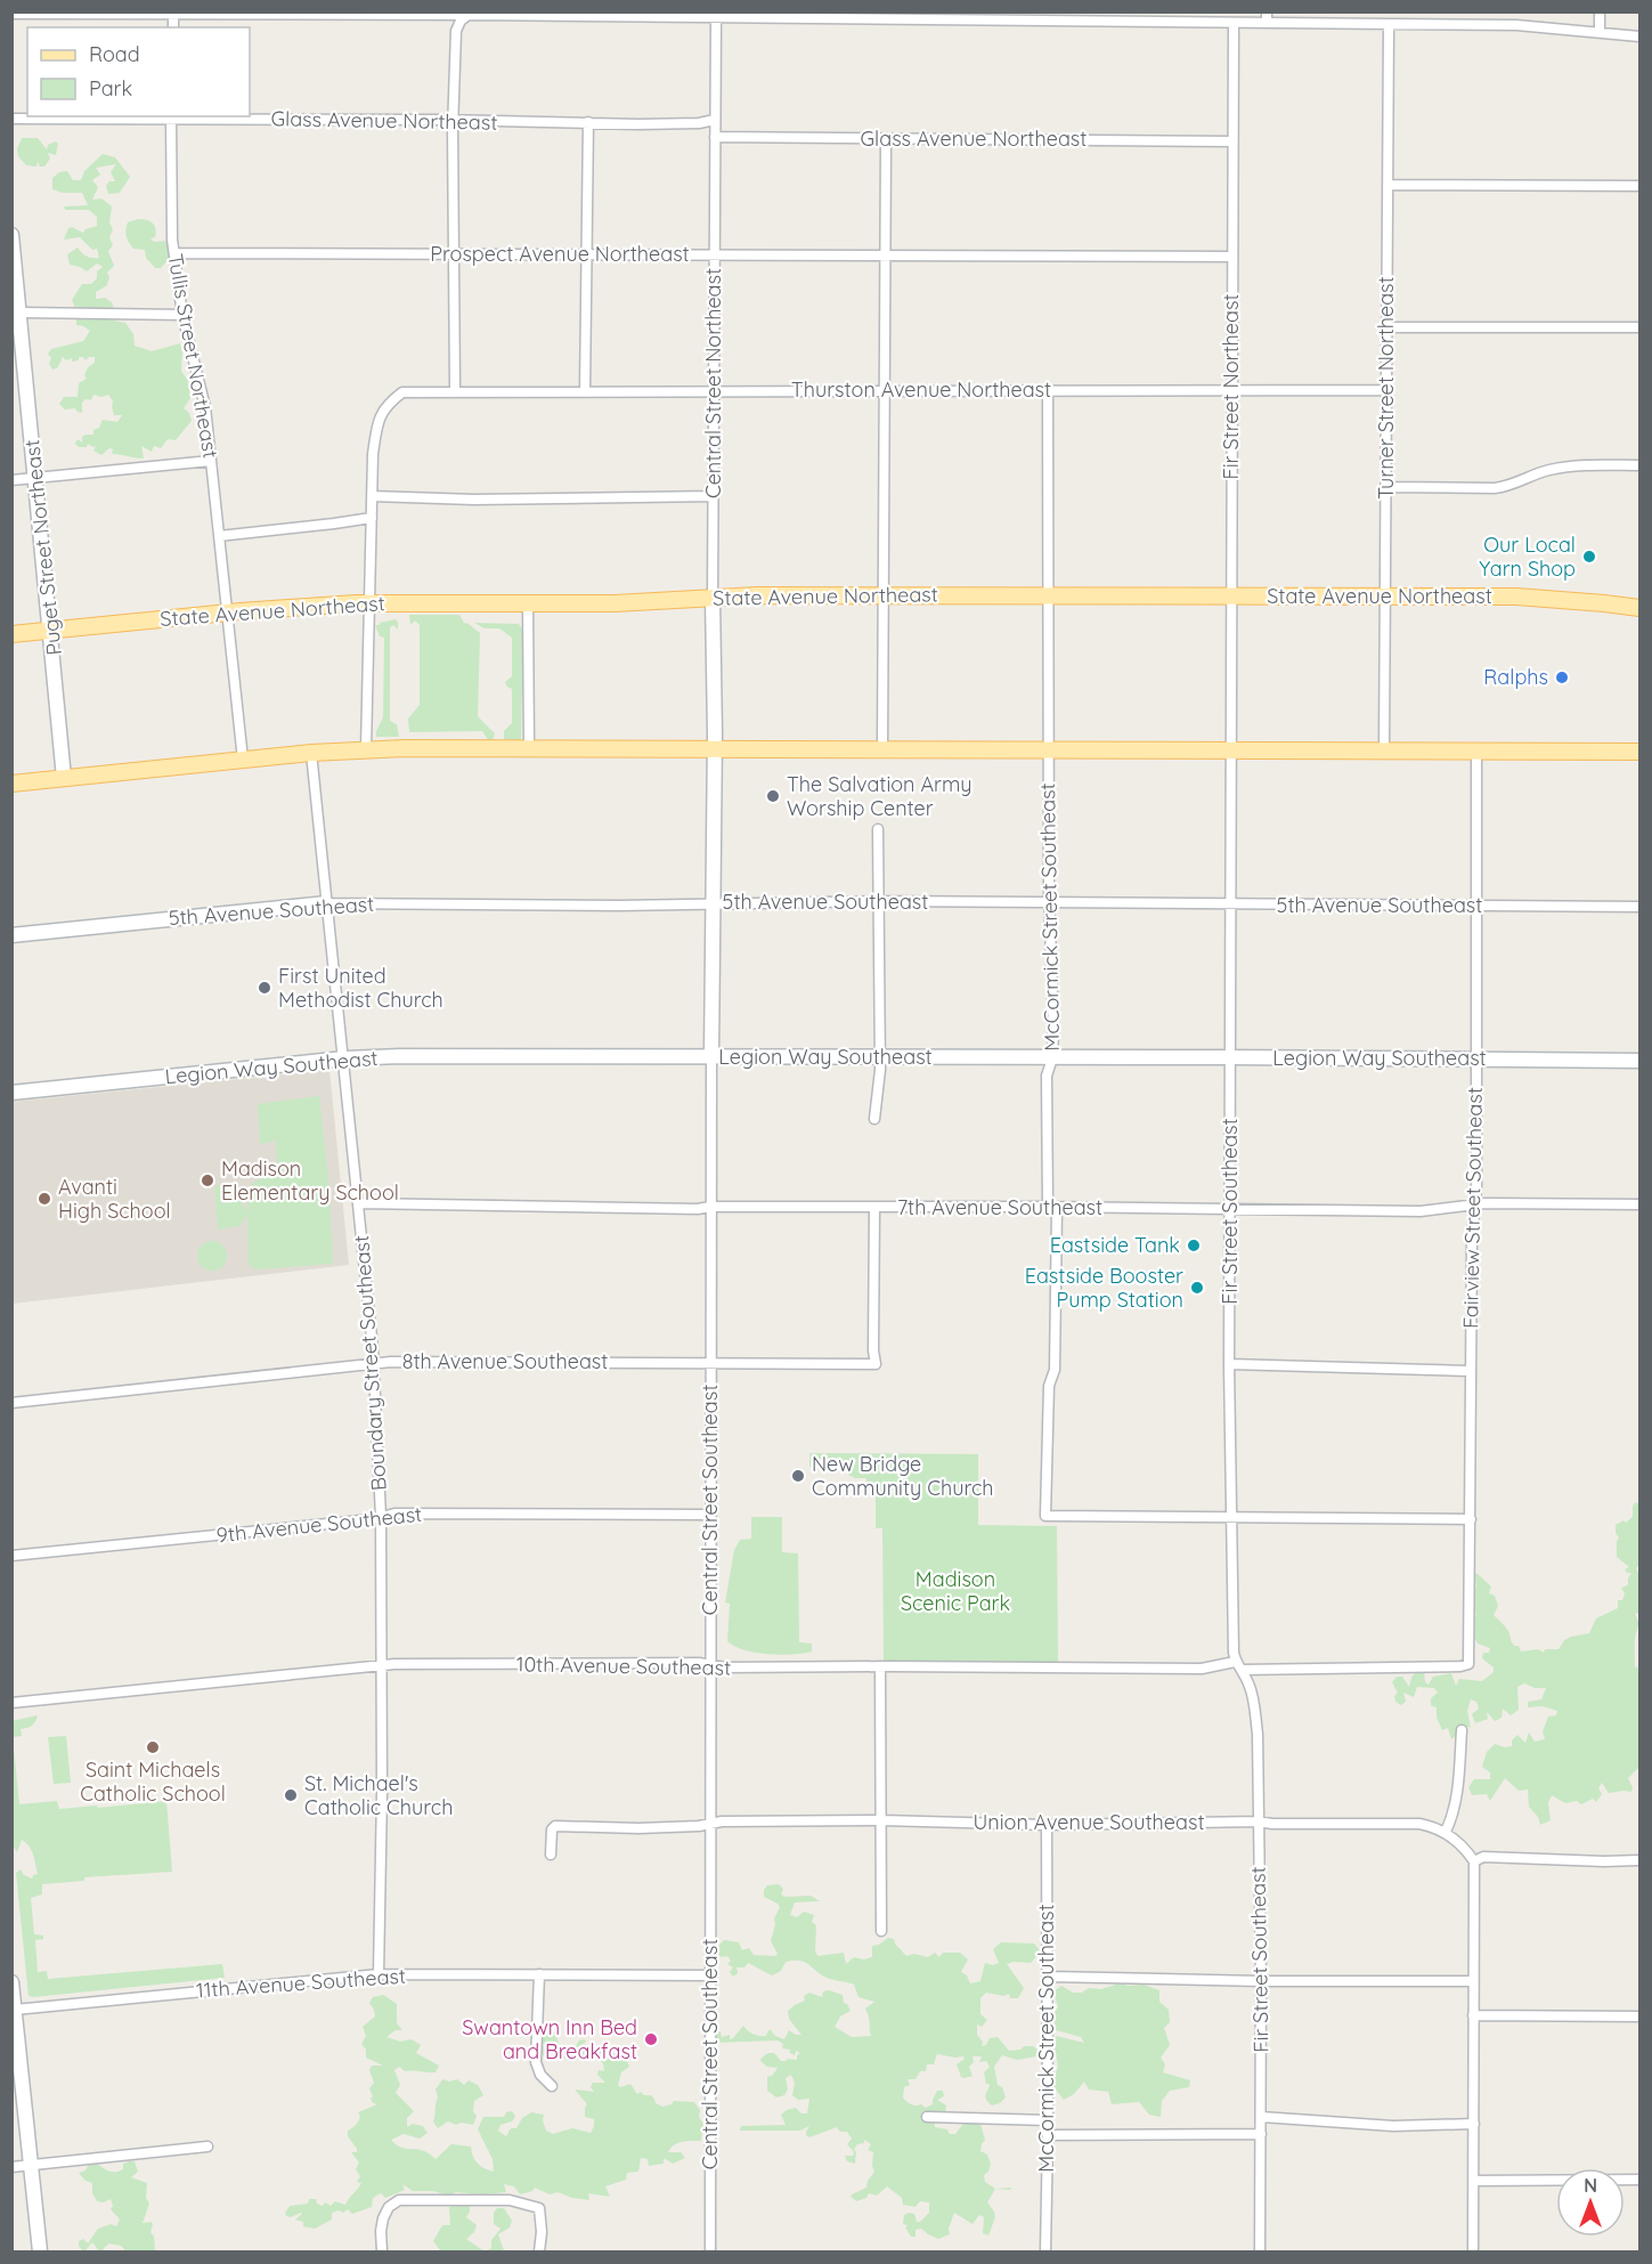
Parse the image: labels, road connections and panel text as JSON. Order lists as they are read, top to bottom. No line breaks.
{"streets":{"main road":["State Avenue Northeast"],"street":["Glass Avenue Northeast","Prospect Avenue Northeast","Tullis Street Northeast","Central Street Northeast","Fir Street Northeast","Turner Street Northeast","Thurston Avenue Northeast","Puget Street Northeast","5th Avenue Southeast","McCormick Street Southeast","Legion Way Southeast","7th Avenue Southeast","Fairview Street Southeast","Fir Street Southeast","8th Avenue Southeast","Boundary Street Southeast","Central Street Southeast","9th Avenue Southeast","10th Avenue Southeast","Union Avenue Southeast","11th Avenue Southeast"]},"crossings":[["Glass Avenue Northeast","Tullis Street Northeast"],["Glass Avenue Northeast","Central Street Northeast"],["Glass Avenue Northeast","Fir Street Northeast"],["Prospect Avenue Northeast","Tullis Street Northeast"],["Prospect Avenue Northeast","Central Street Northeast"],["Prospect Avenue Northeast","Fir Street Northeast"],["Tullis Street Northeast","State Avenue Northeast"],["Central Street Northeast","Thurston Avenue Northeast"],["Central Street Northeast","State Avenue Northeast"],["Central Street Northeast","Central Street Southeast"],["Fir Street Northeast","Thurston Avenue Northeast"],["Fir Street Northeast","State Avenue Northeast"],["Fir Street Northeast","Fir Street Southeast"],["Turner Street Northeast","Thurston Avenue Northeast"],["Turner Street Northeast","State Avenue Northeast"],["Thurston Avenue Northeast","McCormick Street Southeast"],["Puget Street Northeast","State Avenue Northeast"],["State Avenue Northeast","McCormick Street Southeast"],["5th Avenue Southeast","McCormick Street Southeast"],["5th Avenue Southeast","Fairview Street Southeast"],["5th Avenue Southeast","Fir Street Southeast"],["5th Avenue Southeast","Boundary Street Southeast"],["5th Avenue Southeast","Central Street Southeast"],["McCormick Street Southeast","Legion Way Southeast"],["McCormick Street Southeast","7th Avenue Southeast"],["McCormick Street Southeast","Fir Street Southeast"],["McCormick Street Southeast","Union Avenue Southeast"],["Legion Way Southeast","Fairview Street Southeast"],["Legion Way Southeast","Fir Street Southeast"],["Legion Way Southeast","Boundary Street Southeast"],["Legion Way Southeast","Central Street Southeast"],["7th Avenue Southeast","Fairview Street Southeast"],["7th Avenue Southeast","Fir Street Southeast"],["7th Avenue Southeast","8th Avenue Southeast"],["7th Avenue Southeast","Boundary Street Southeast"],["7th Avenue Southeast","Central Street Southeast"],["Fairview Street Southeast","Fir Street Southeast"],["Fairview Street Southeast","10th Avenue Southeast"],["Fir Street Southeast","10th Avenue Southeast"],["Fir Street Southeast","Union Avenue Southeast"],["8th Avenue Southeast","Boundary Street Southeast"],["8th Avenue Southeast","Central Street Southeast"],["Boundary Street Southeast","9th Avenue Southeast"],["Boundary Street Southeast","10th Avenue Southeast"],["Boundary Street Southeast","11th Avenue Southeast"],["Central Street Southeast","9th Avenue Southeast"],["Central Street Southeast","10th Avenue Southeast"],["Central Street Southeast","Union Avenue Southeast"],["Central Street Southeast","11th Avenue Southeast"]],"parks":["Madison Scenic Park"],"places":["Our Local Yarn Shop","Ralphs","The Salvation Army Worship Center","First United Methodist Church","Madison Elementary School","Avanti High School","Eastside Tank","Eastside Booster Pump Station","New Bridge Community Church","Saint Michaels Catholic School","St. Michael's Catholic Church","Swantown Inn Bed and Breakfast"],"legend":["Road","Park"],"north":"top"}
